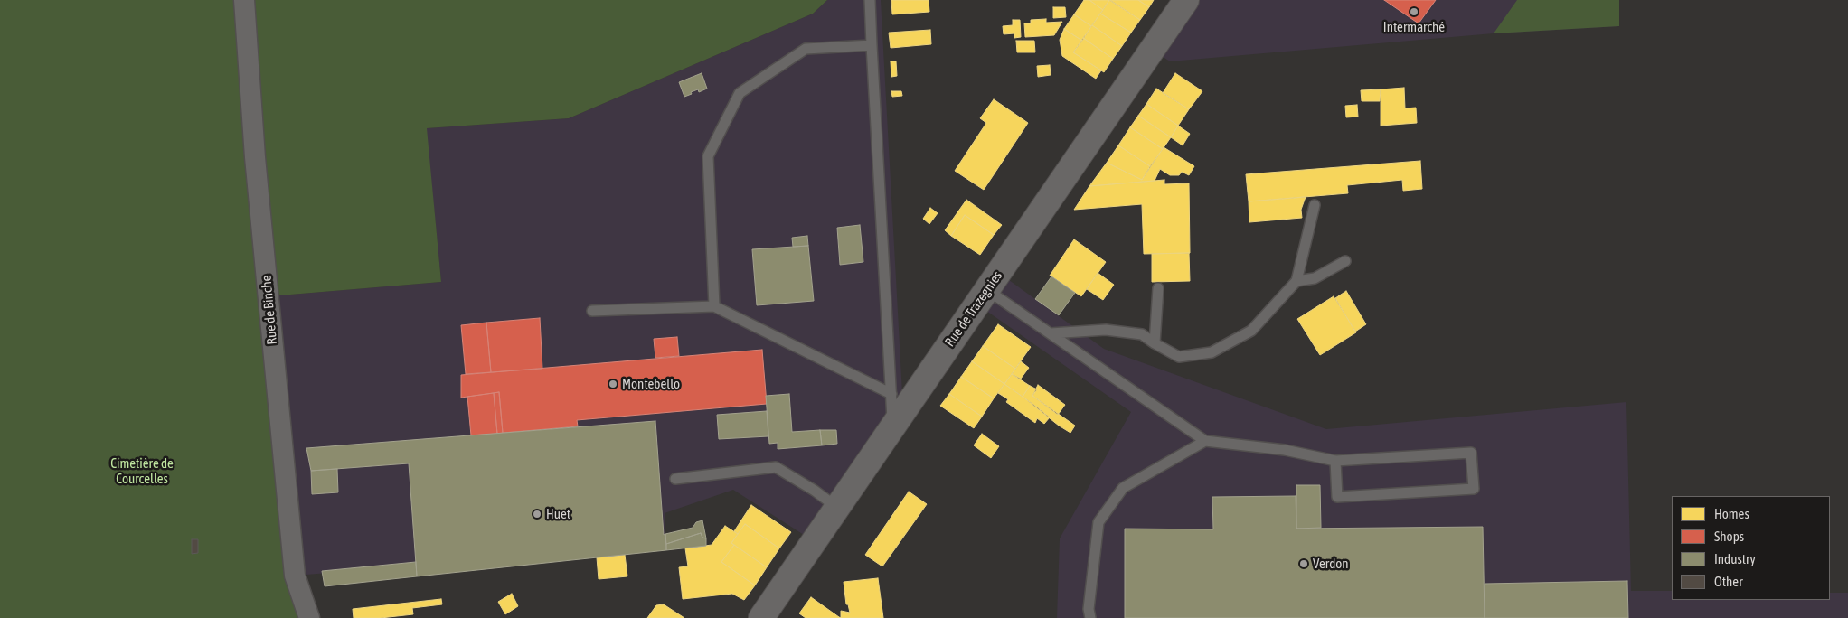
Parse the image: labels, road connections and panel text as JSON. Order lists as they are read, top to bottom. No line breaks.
{"streets":{"main road":["Rue de Trazegnies"],"street":["Rue de Binche"]},"parks":["Cimetière de Courcelles"],"places":["Intermarché","Montebello","Huet","Verdon"],"legend":["Homes","Shops","Industry","Other"]}
